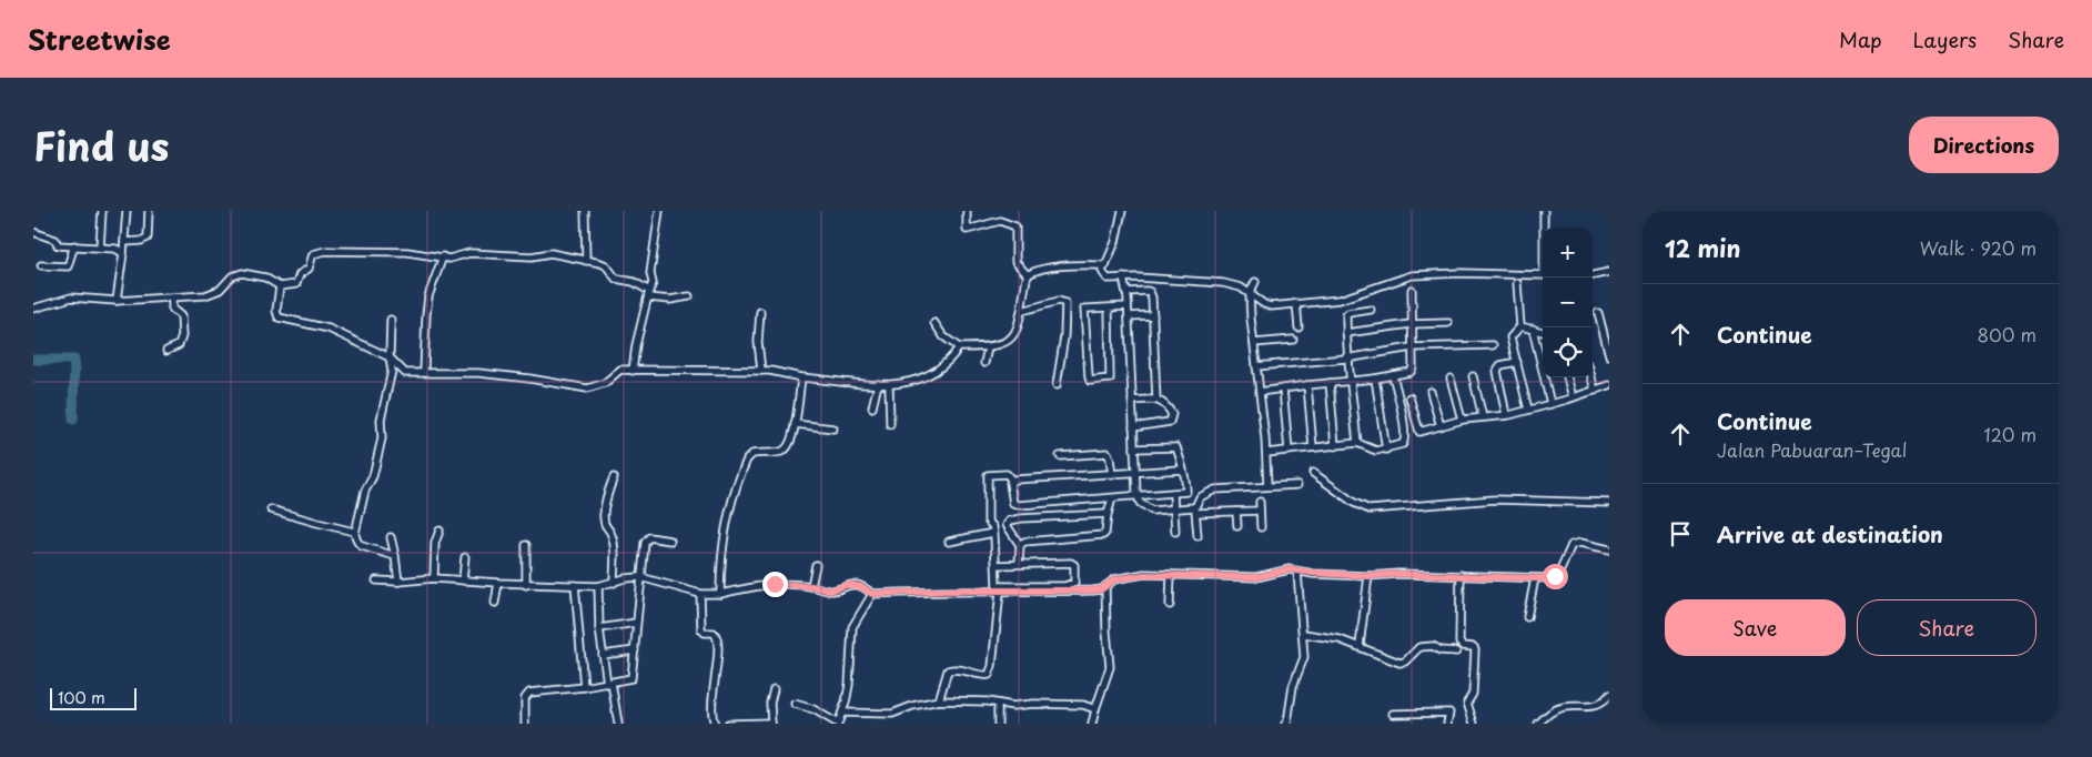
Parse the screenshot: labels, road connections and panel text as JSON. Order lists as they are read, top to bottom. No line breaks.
{"scale_bar":"100 m","page":{"header":"Streetwise","nav":["Map","Layers","Share"],"title":"Find us","buttons":["Directions",["Save","Share"]],"heading":["12 min","Walk · 920 m"],"map_buttons":["+","−"],"list":[["Continue","800 m"],["Continue","Jalan Pabuaran–Tegal","120 m"],"Arrive at destination"],"scale":"100 m"}}
